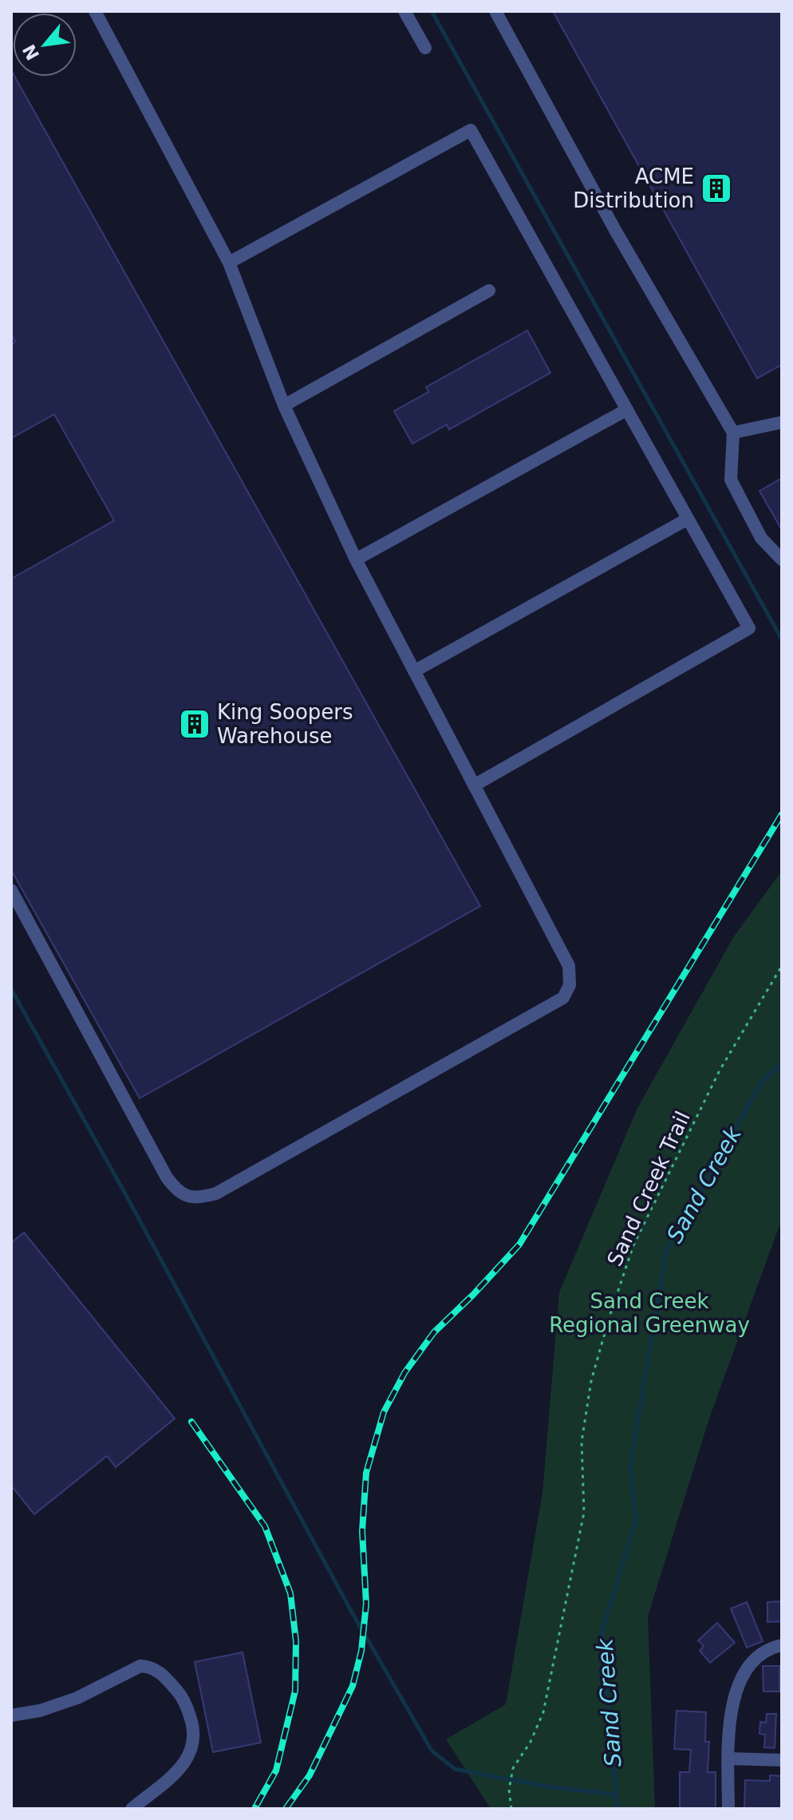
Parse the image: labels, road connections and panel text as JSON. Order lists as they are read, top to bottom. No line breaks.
{"streets":{"path":["Sand Creek Trail"]},"water":["Sand Creek"],"parks":["Sand Creek Regional Greenway"],"places":{"building":["ACME Distribution","King Soopers Warehouse"]},"north":"bottom left"}
